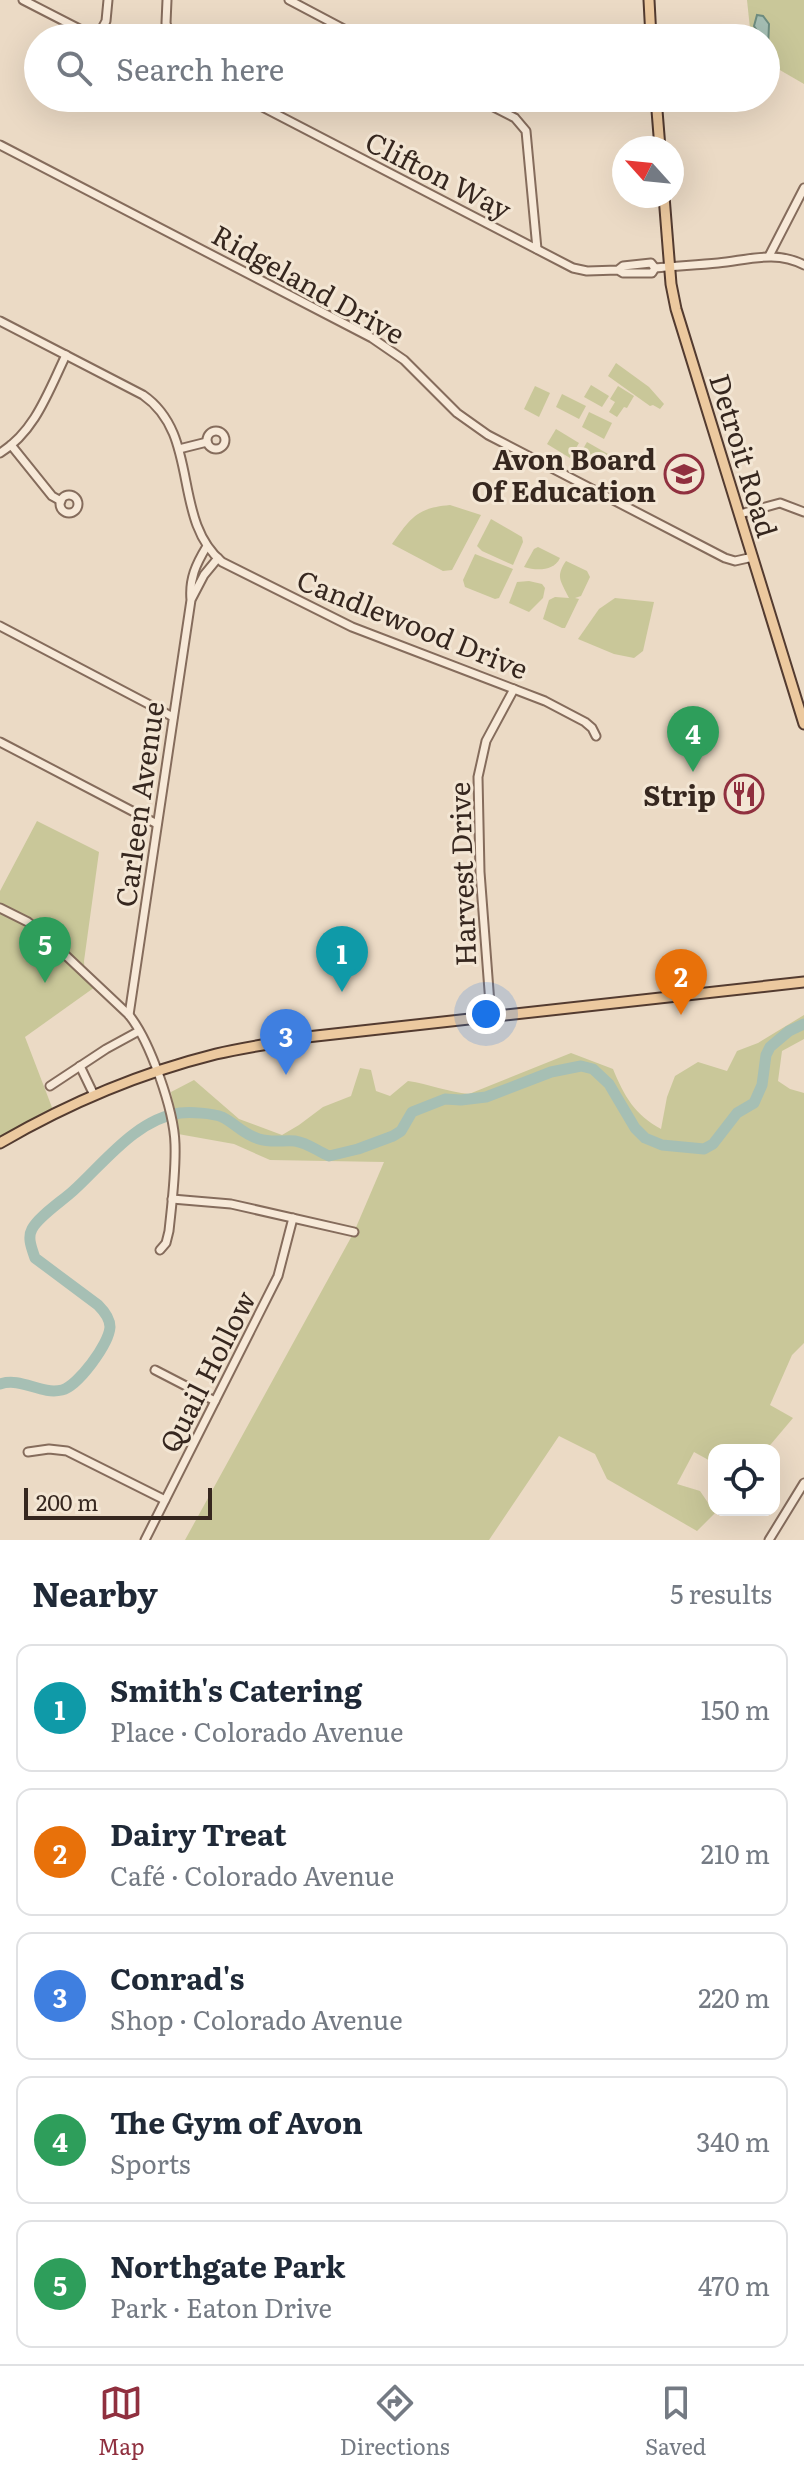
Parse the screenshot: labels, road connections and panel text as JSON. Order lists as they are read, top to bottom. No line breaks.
{"streets":{"main road":["Detroit Road"],"street":["Clifton Way","Ridgeland Drive","Candlewood Drive","Carleen Avenue","Harvest Drive","Quail Hollow"]},"crossings":[["Clifton Way","Detroit Road"],["Ridgeland Drive","Detroit Road"],["Candlewood Drive","Carleen Avenue"],["Candlewood Drive","Harvest Drive"]],"places":{"school or university":["Avon Board Of Education"],"restaurant":["Strip"]},"scale_bar":"200 m","north":"top left","page":{"search":"Search here","pins":["4","5","1","2","3"],"scale":"200 m","heading":["Nearby","5 results"],"list":[{"mark":"1","name":"Smith's Catering","note":"Place · Colorado Avenue","value":"150 m"},{"mark":"2","name":"Dairy Treat","note":"Café · Colorado Avenue","value":"210 m"},{"mark":"3","name":"Conrad's","note":"Shop · Colorado Avenue","value":"220 m"},{"mark":"4","name":"The Gym of Avon","note":"Sports","value":"340 m"},{"mark":"5","name":"Northgate Park","note":"Park · Eaton Drive","value":"470 m"}],"nav":["Map","Directions","Saved"]}}
